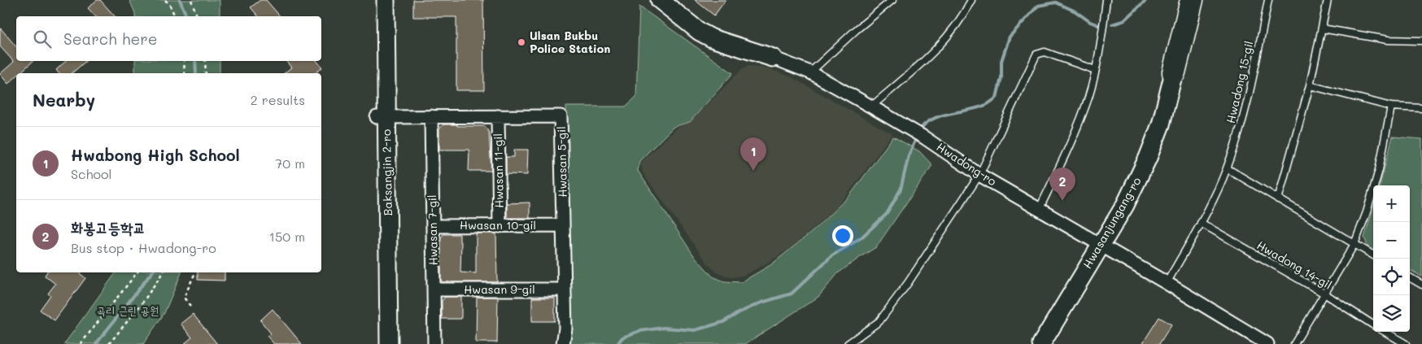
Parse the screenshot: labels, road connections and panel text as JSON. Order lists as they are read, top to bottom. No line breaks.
{"streets":{"highway":["Hwasanjungang-ro"],"street":["Hwasan 5-gil","Hwadong-ro","Hwasan 11-gil","Baksangjin 2-ro","Hwasan 10-gil","Hwasan 7-gil","Hwasan 9-gil"],"lane":["Hwadong 15-gil","Hwadong 14-gil"]},"crossings":[["Hwadong 15-gil","Hwadong-ro"],["Hwadong 15-gil","Hwadong 14-gil"],["Hwasan 5-gil","Hwasan 11-gil"],["Hwasan 5-gil","Baksangjin 2-ro"],["Hwasan 5-gil","Hwasan 10-gil"],["Hwasan 5-gil","Hwasan 7-gil"],["Hwasan 5-gil","Hwasan 9-gil"],["Hwadong-ro","Hwasanjungang-ro"],["Hwasan 11-gil","Hwasan 10-gil"],["Hwasan 10-gil","Hwasan 7-gil"],["Hwasan 7-gil","Hwasan 9-gil"]],"parks":["곡리 근린 공원"],"places":["Ulsan Bukbu Police Station"],"page":{"search":"Search here","heading":["Nearby","2 results"],"list":[{"mark":"1","name":"Hwabong High School","note":"School","value":"70 m"},{"mark":"2","name":"화봉고등학교","note":"Bus stop · Hwadong-ro","value":"150 m"}],"pins":["1","2"],"map_buttons":["+","−"]}}
